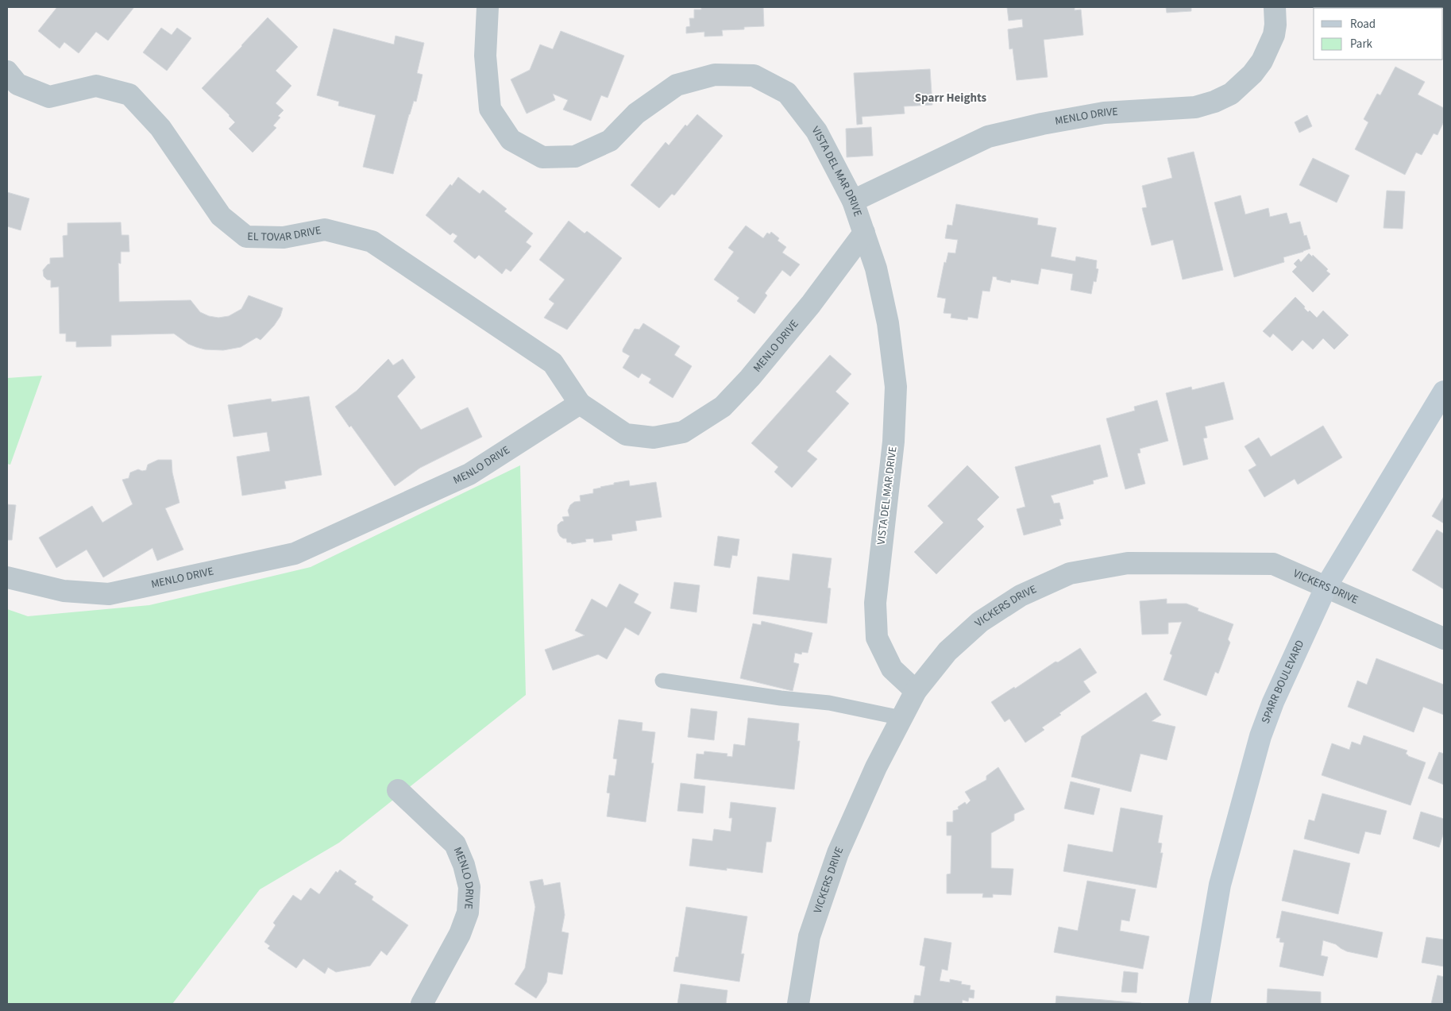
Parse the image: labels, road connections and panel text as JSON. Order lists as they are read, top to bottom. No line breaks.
{"streets":{"street":["MENLO DRIVE","VISTA DEL MAR DRIVE","EL TOVAR DRIVE","VICKERS DRIVE","SPARR BOULEVARD"]},"crossings":[["MENLO DRIVE","VISTA DEL MAR DRIVE"],["MENLO DRIVE","EL TOVAR DRIVE"],["VISTA DEL MAR DRIVE","VICKERS DRIVE"],["VICKERS DRIVE","SPARR BOULEVARD"]],"districts":["Sparr Heights"],"legend":["Road","Park"]}
